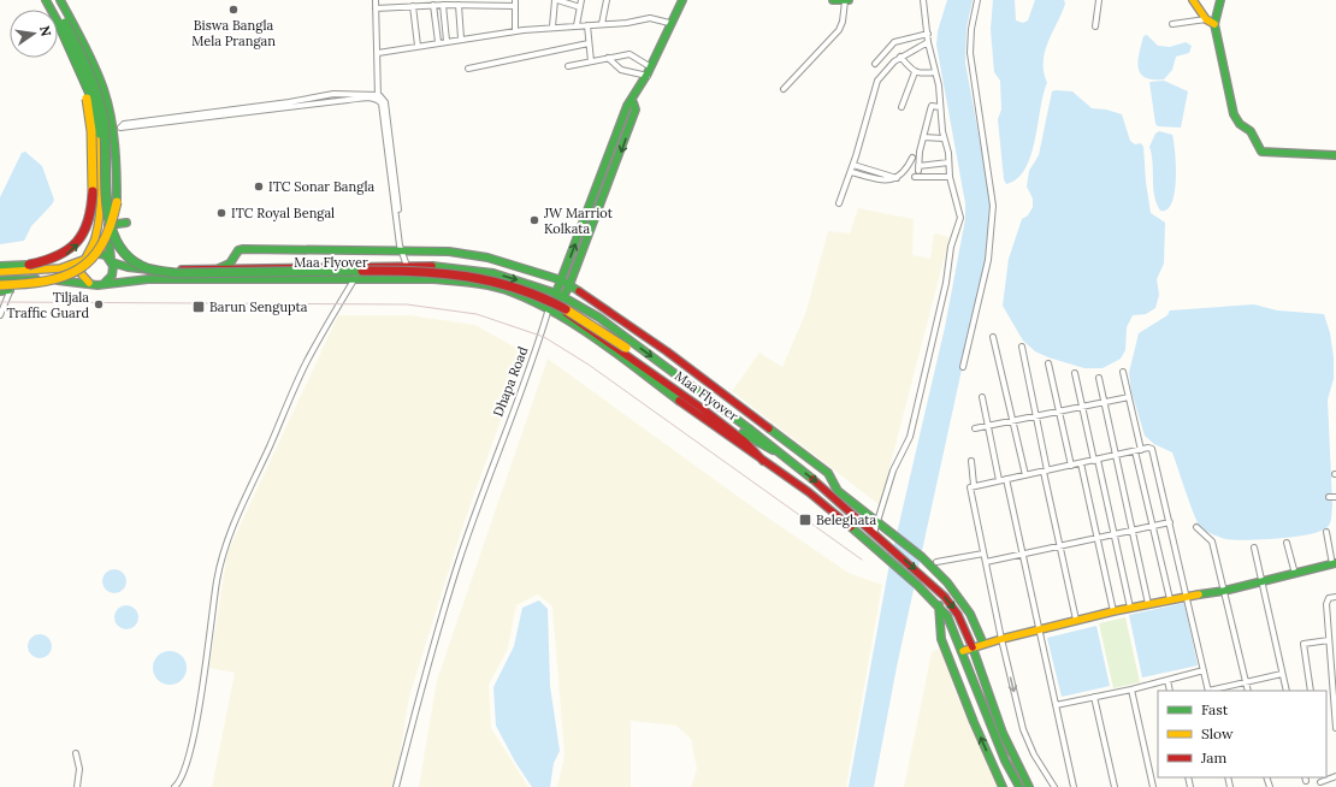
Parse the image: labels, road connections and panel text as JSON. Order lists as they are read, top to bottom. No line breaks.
{"streets":{"main road":["Maa Flyover","Dhapa Road"]},"places":{"other":["Biswa Bangla Mela Prangan","ITC Sonar Bangla","ITC Royal Bengal","JW Marriot Kolkata","Tiljala Traffic Guard"],"transit":["Barun Sengupta","Beleghata"]},"legend":["Fast","Slow","Jam"],"north":"right"}
